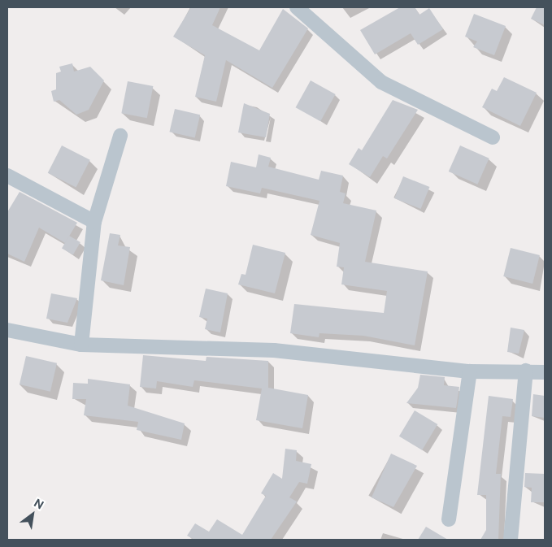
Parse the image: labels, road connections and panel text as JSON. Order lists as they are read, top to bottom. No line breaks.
{"north":"top right"}
